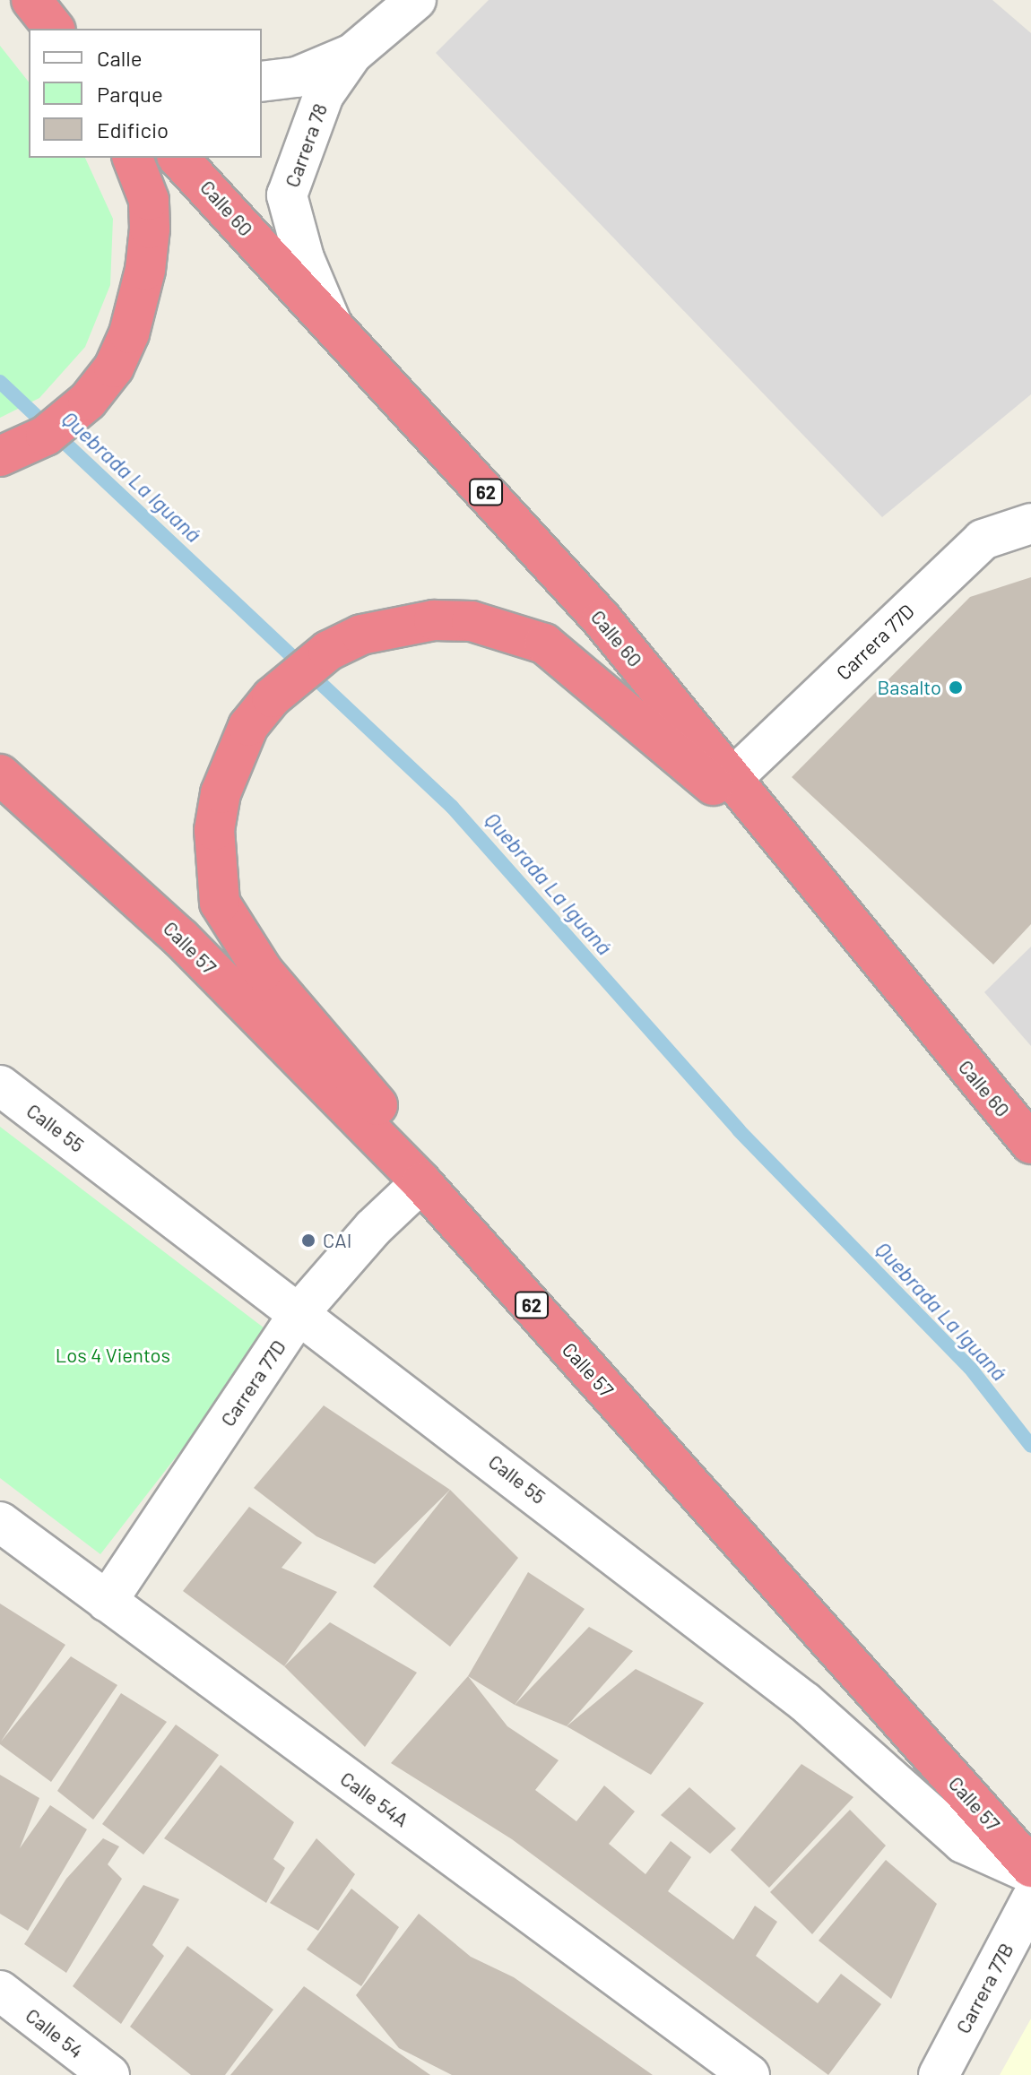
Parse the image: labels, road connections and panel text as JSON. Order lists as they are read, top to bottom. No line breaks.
{"streets":{"highway":["Calle 60","62","Calle 57"],"street":["Carrera 78","Carrera 77D","Calle 55","Calle 54A","Carrera 77B","Calle 54"]},"crossings":[["Carrera 78","Calle 60"],["Calle 60","Carrera 77D"],["Carrera 77D","Calle 57"],["Carrera 77D","Calle 55"],["Carrera 77D","Calle 54A"]],"water":["Quebrada La Iguaná"],"parks":["Los 4 Vientos"],"places":["Basalto","CAI"],"legend":["Calle","Parque","Edificio"]}
